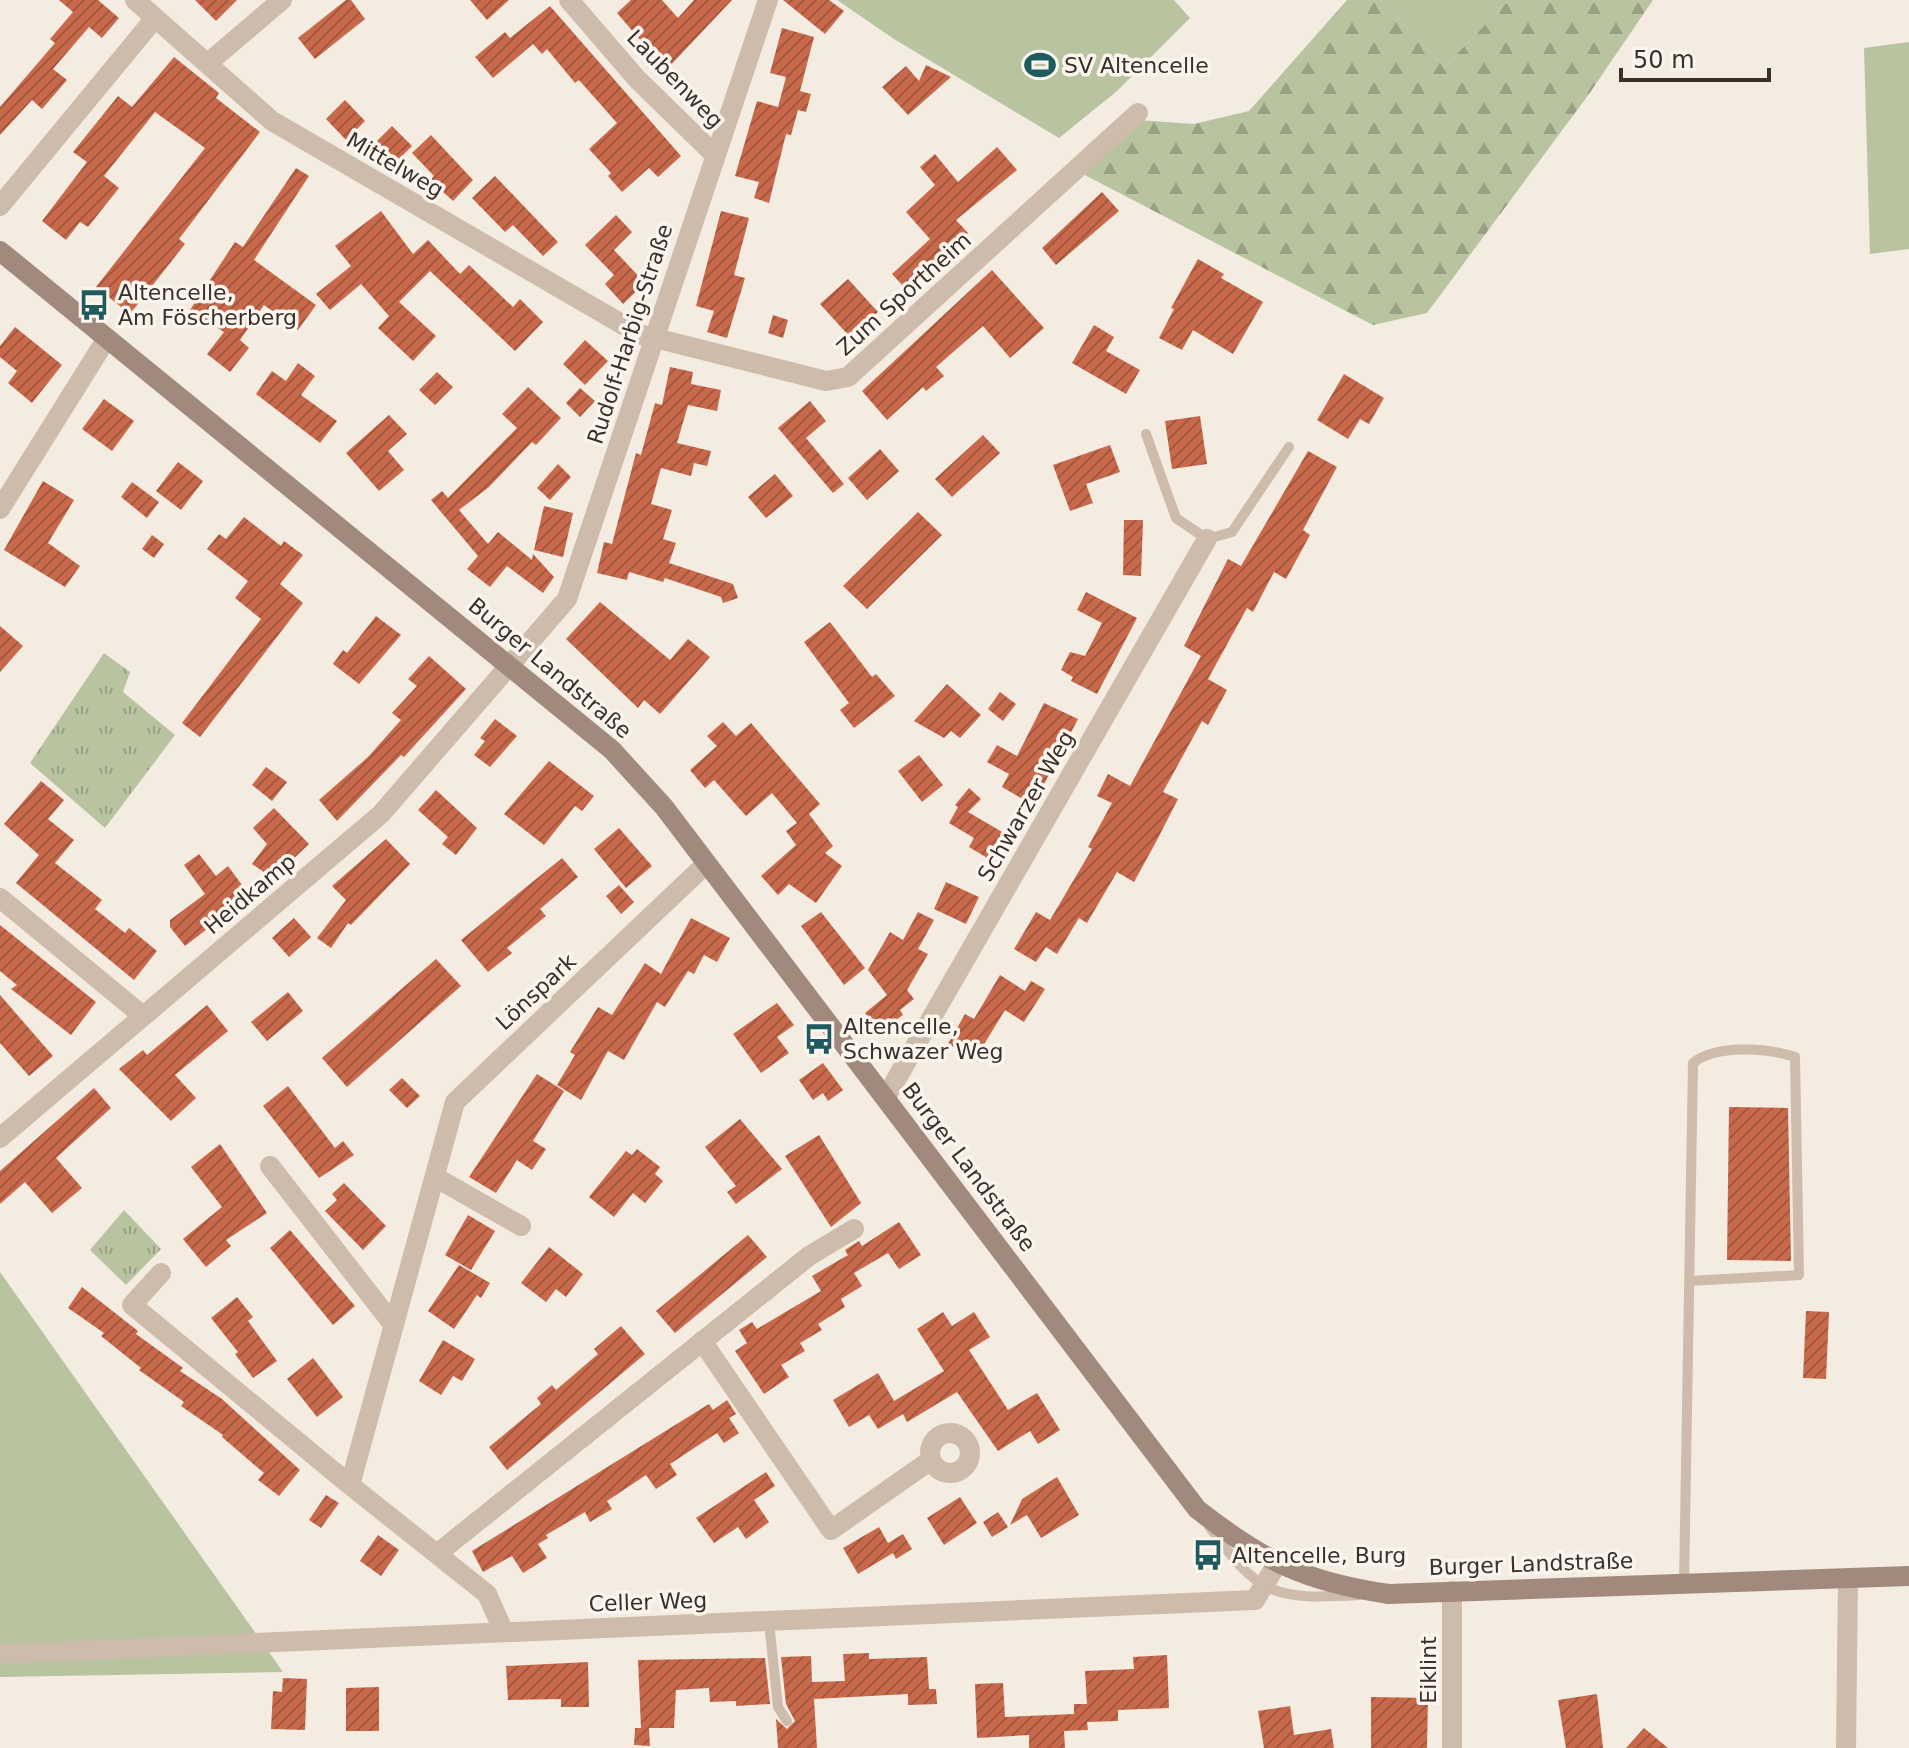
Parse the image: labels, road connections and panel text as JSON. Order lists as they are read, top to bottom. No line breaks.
{"streets":{"street":["Laubenweg","Mittelweg","Zum Sportheim","Rudolf-Harbig-Straße","Burger Landstraße","Schwarzer Weg","Heidkamp","Lönspark","Celler Weg","Eiklint"]},"crossings":[["Laubenweg","Rudolf-Harbig-Straße"],["Mittelweg","Zum Sportheim"],["Mittelweg","Rudolf-Harbig-Straße"],["Zum Sportheim","Rudolf-Harbig-Straße"],["Rudolf-Harbig-Straße","Burger Landstraße"],["Rudolf-Harbig-Straße","Heidkamp"],["Burger Landstraße","Schwarzer Weg"],["Burger Landstraße","Heidkamp"],["Burger Landstraße","Lönspark"],["Burger Landstraße","Eiklint"]],"places":{"sports":["SV Altencelle"],"bus stop":["Altencelle, Am Föscherberg","Altencelle, Schwazer Weg","Altencelle, Burg"]},"scale_bar":"50 m"}
